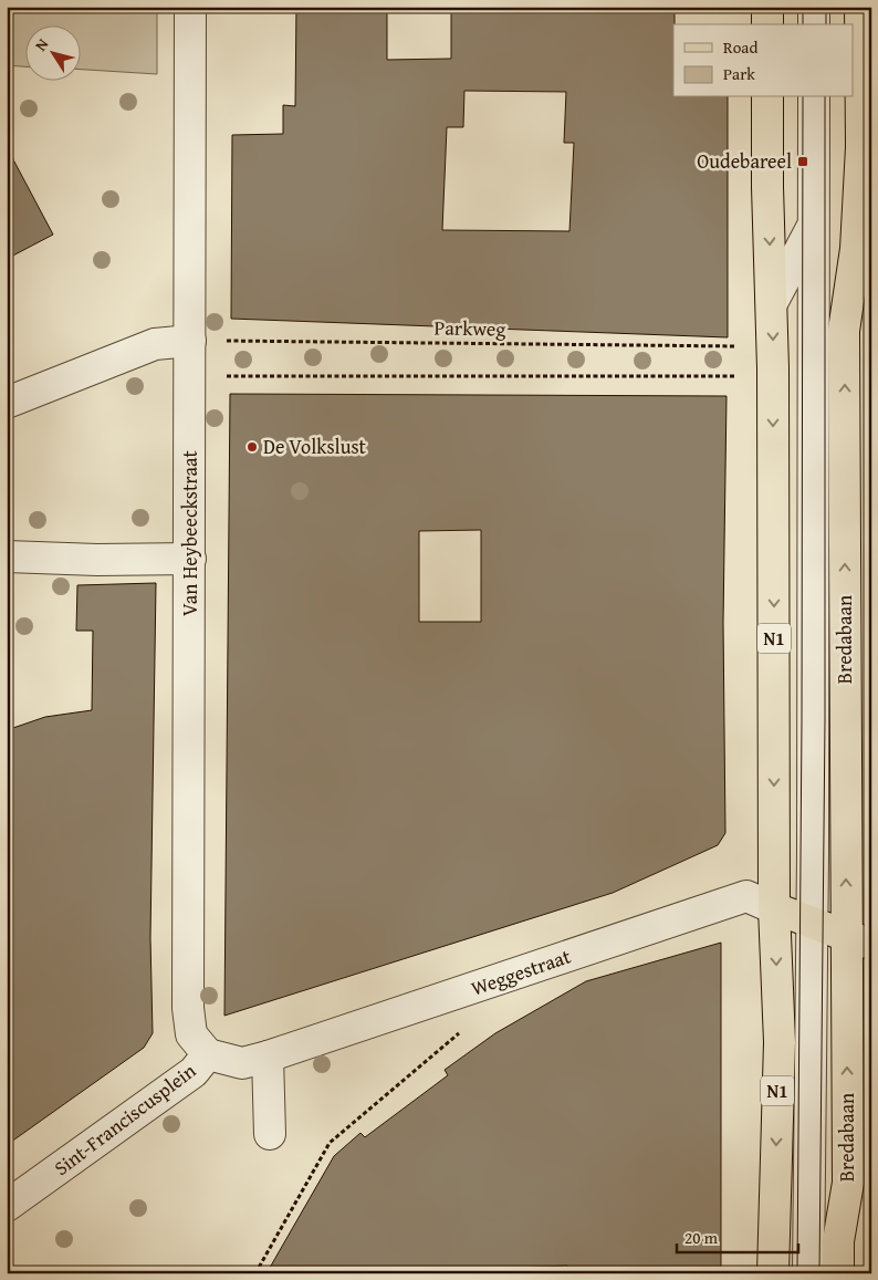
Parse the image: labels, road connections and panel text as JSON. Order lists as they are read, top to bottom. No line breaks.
{"streets":{"main road":["N1","Bredabaan"],"street":["Van Heybeeckstraat","Weggestraat","Sint-Franciscusplein"],"path":["Parkweg"]},"crossings":[["Parkweg","Van Heybeeckstraat"],["Van Heybeeckstraat","Sint-Franciscusplein"],["N1","Weggestraat"],["Weggestraat","Sint-Franciscusplein"]],"places":{"transit":["Oudebareel"],"other":["De Volkslust"]},"legend":["Road","Park"],"scale_bar":"20 m","north":"top left"}
